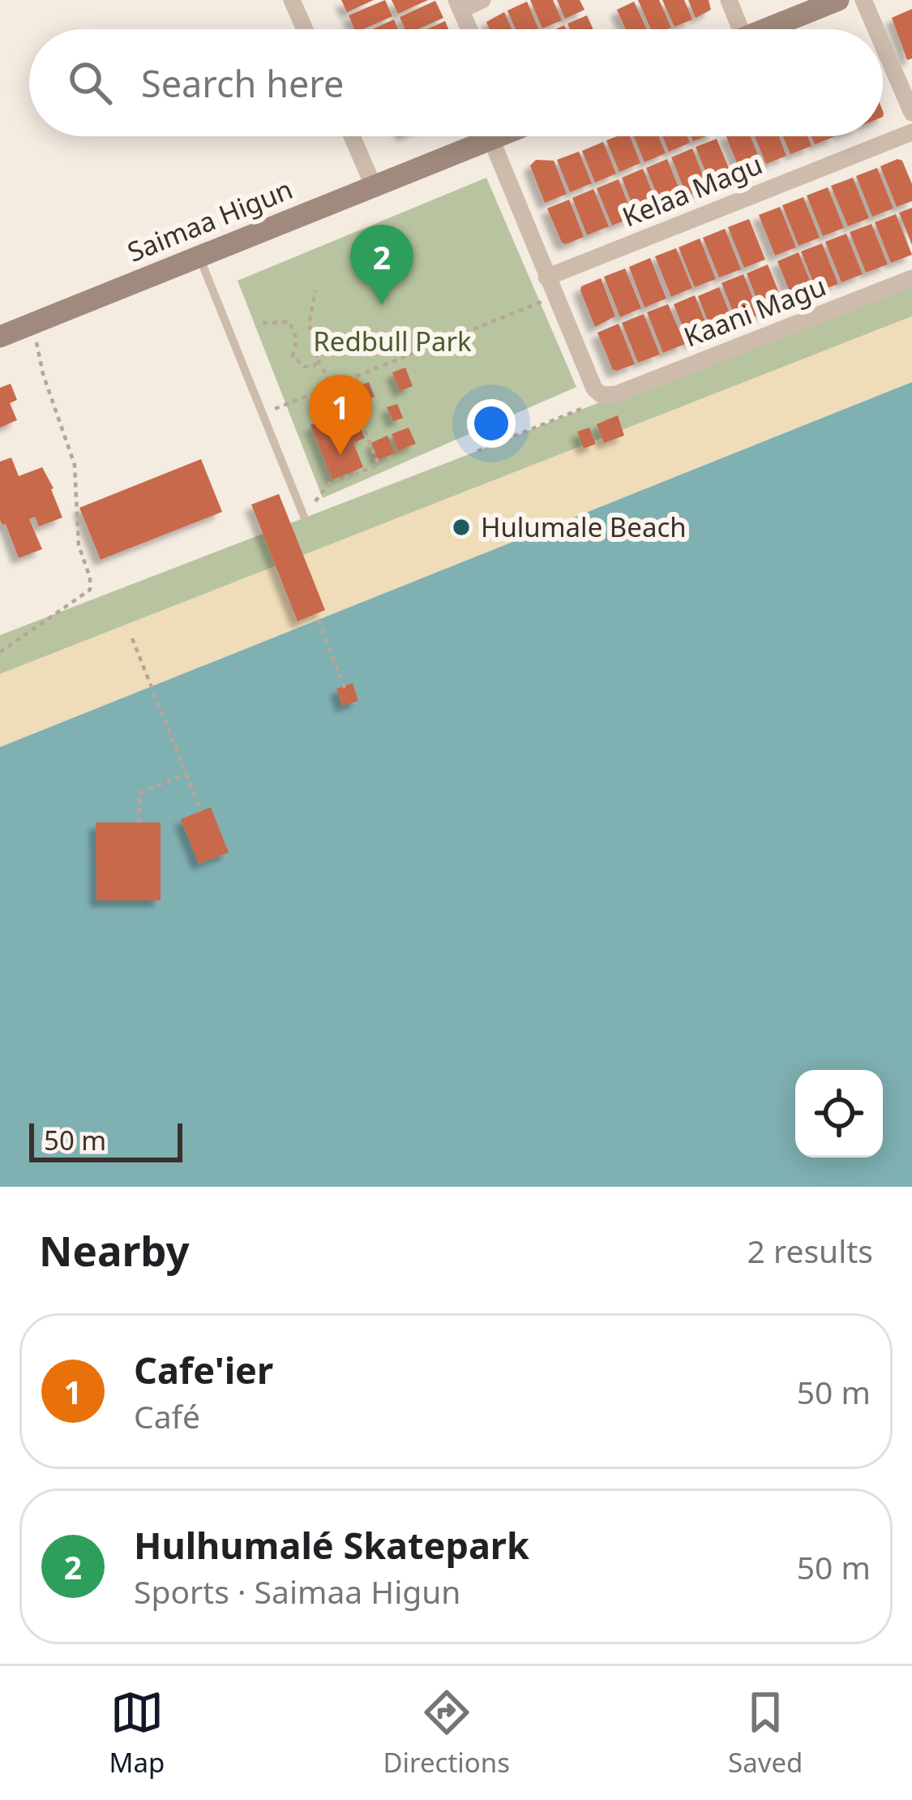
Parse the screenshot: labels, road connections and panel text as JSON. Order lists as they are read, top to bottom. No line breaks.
{"streets":{"street":["Kelaa Magu","Saimaa Higun","Kaani Magu"]},"parks":["Redbull Park"],"places":["Hulumale Beach"],"scale_bar":"50 m","page":{"search":"Search here","pins":["2","1"],"scale":"50 m","heading":["Nearby","2 results"],"list":[{"mark":"1","name":"Cafe'ier","note":"Café","value":"50 m"},{"mark":"2","name":"Hulhumalé Skatepark","note":"Sports · Saimaa Higun","value":"50 m"}],"nav":["Map","Directions","Saved"]}}
